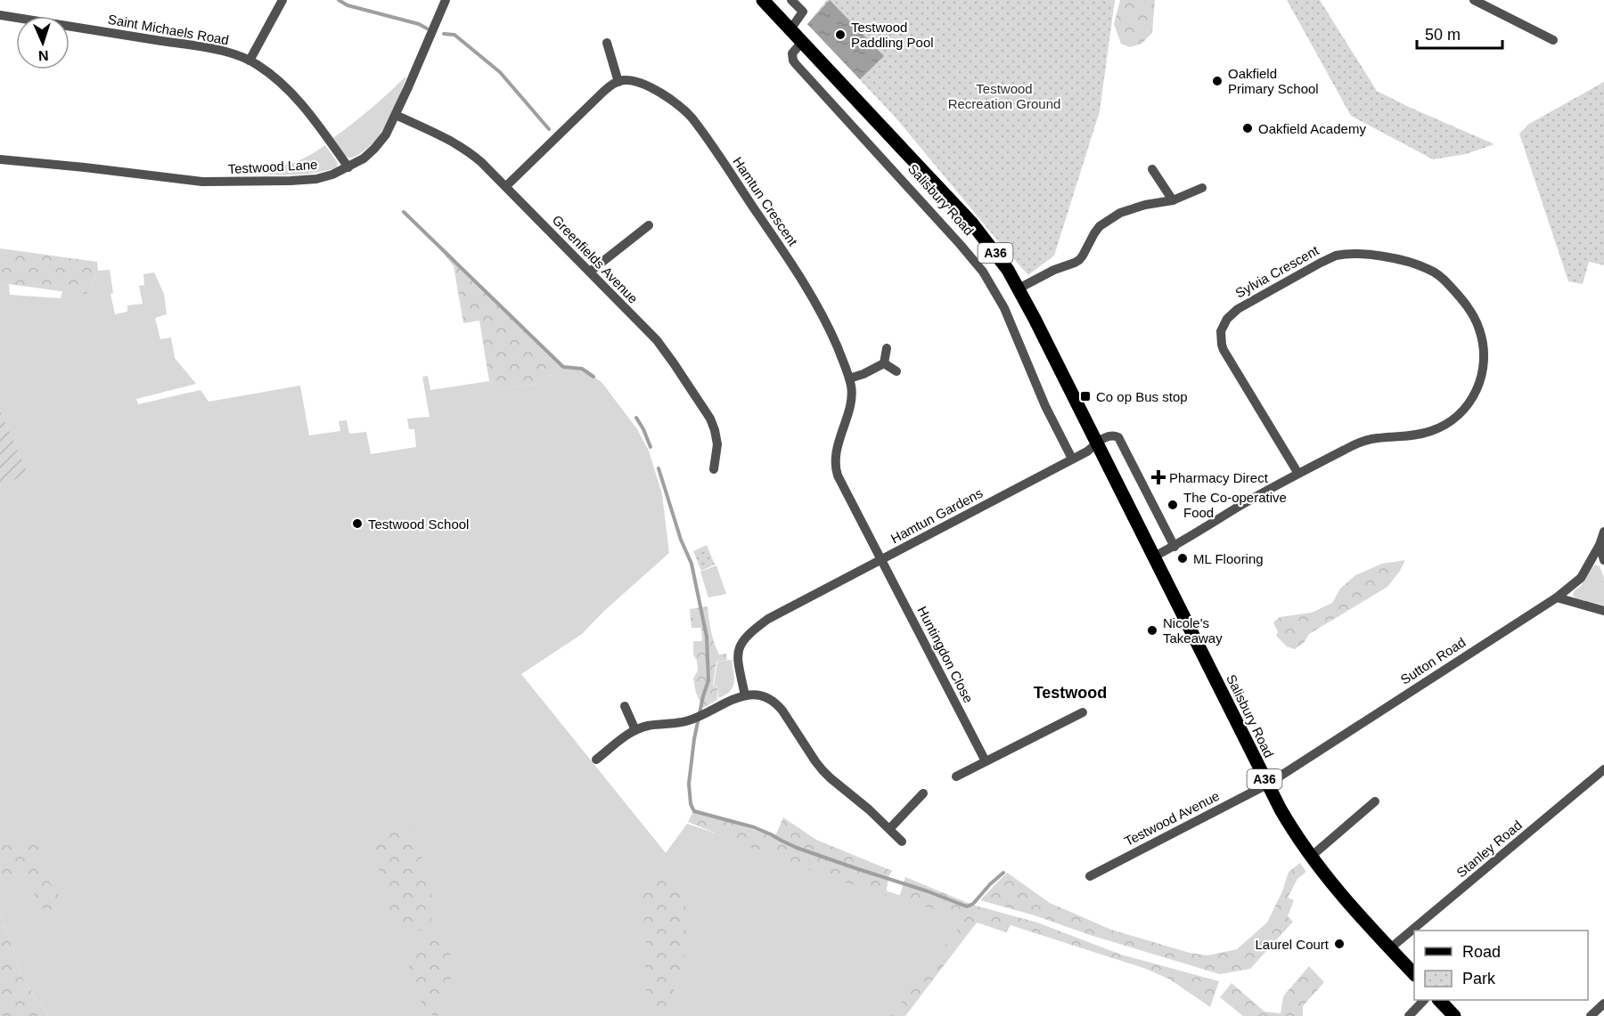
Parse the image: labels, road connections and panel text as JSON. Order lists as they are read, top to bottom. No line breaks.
{"streets":{"main road":["Salisbury Road","A36"],"street":["Saint Michaels Road","Testwood Lane","Hamtun Crescent","Greenfields Avenue","Sylvia Crescent","Hamtun Gardens","Huntingdon Close","Sutton Road","Testwood Avenue","Stanley Road"]},"crossings":[["Saint Michaels Road","Testwood Lane"],["Testwood Lane","Greenfields Avenue"],["Salisbury Road","Sylvia Crescent"],["Salisbury Road","Hamtun Gardens"],["Salisbury Road","Sutton Road"],["Salisbury Road","Testwood Avenue"],["Salisbury Road","Stanley Road"],["Hamtun Crescent","Hamtun Gardens"],["Hamtun Crescent","Huntingdon Close"],["Hamtun Gardens","Huntingdon Close"],["Sutton Road","Testwood Avenue"]],"districts":["Testwood"],"parks":["Testwood Recreation Ground"],"places":{"other":["Testwood Paddling Pool","Oakfield Primary School","Oakfield Academy","The Co-operative Food","Testwood School","ML Flooring","Nicole's Takeaway","Laurel Court"],"transit":["Co op Bus stop"],"health":["Pharmacy Direct"]},"legend":["Road","Park"],"scale_bar":"50 m","north":"bottom"}
